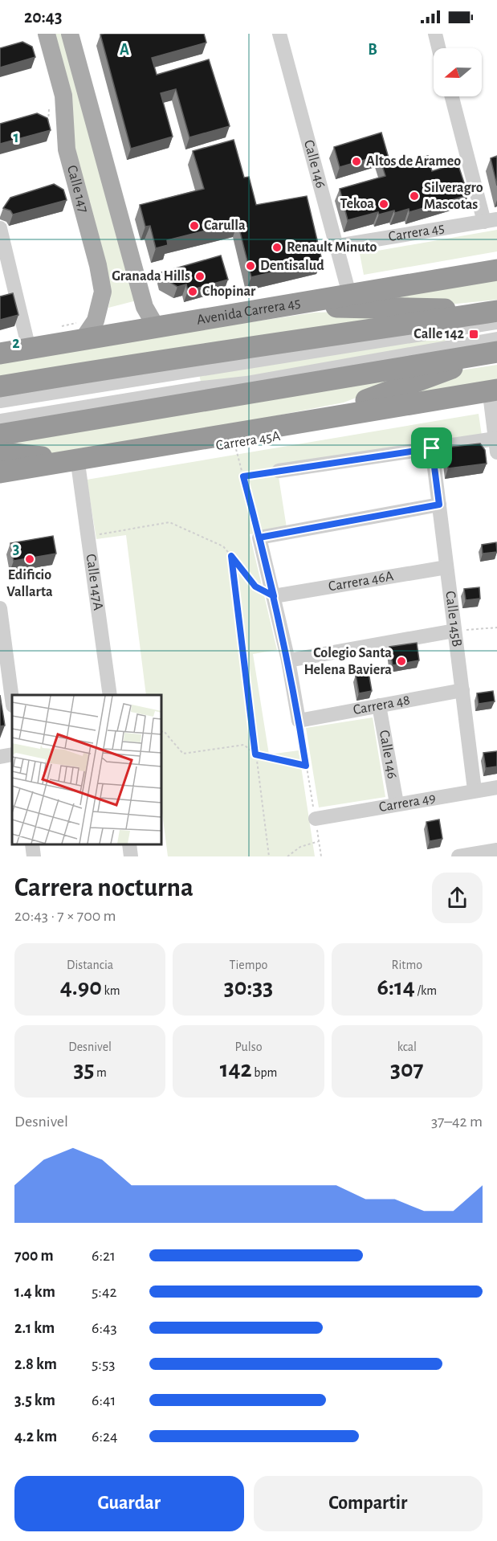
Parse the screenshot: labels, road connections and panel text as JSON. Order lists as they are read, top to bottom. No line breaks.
{"streets":{"highway":["Avenida Carrera 45"],"main road":["Calle 147"],"street":["Calle 146","Carrera 45","Carrera 45A","Carrera 46A","Calle 147A","Calle 145B","Carrera 48","Carrera 49"]},"crossings":[["Calle 146","Carrera 45"],["Calle 146","Avenida Carrera 45"],["Calle 146","Carrera 48"],["Calle 146","Carrera 49"],["Calle 147","Avenida Carrera 45"],["Carrera 45A","Calle 147A"],["Carrera 46A","Calle 145B"],["Calle 145B","Carrera 48"],["Calle 145B","Carrera 49"]],"places":{"other":["Altos de Arameo","Silveragro Mascotas","Tekoa","Carulla","Renault Minuto","Dentisalud","Granada Hills","Chopinar","Edificio Vallarta","Colegio Santa Helena Baviera"],"transit":["Calle 142"]},"north":"left","page":{"status":"20:43","heading":["Carrera nocturna","20:43 · 7 × 700 m"],"stats":[["Distancia","4.90 km"],["Tiempo","30:33"],["Ritmo","6:14 /km"],["Desnivel","35 m"],["Pulso","142 bpm"],["kcal","307"]],"chart":["Desnivel","37–42 m"],"list":[{"name":"700 m","note":"6:21"},{"name":"1.4 km","note":"5:42"},{"name":"2.1 km","note":"6:43"},{"name":"2.8 km","note":"5:53"},{"name":"3.5 km","note":"6:41"},{"name":"4.2 km","note":"6:24"}],"buttons":["Guardar","Compartir"]},"grid":{"columns":["A","B"],"rows":["1","2","3"]}}
